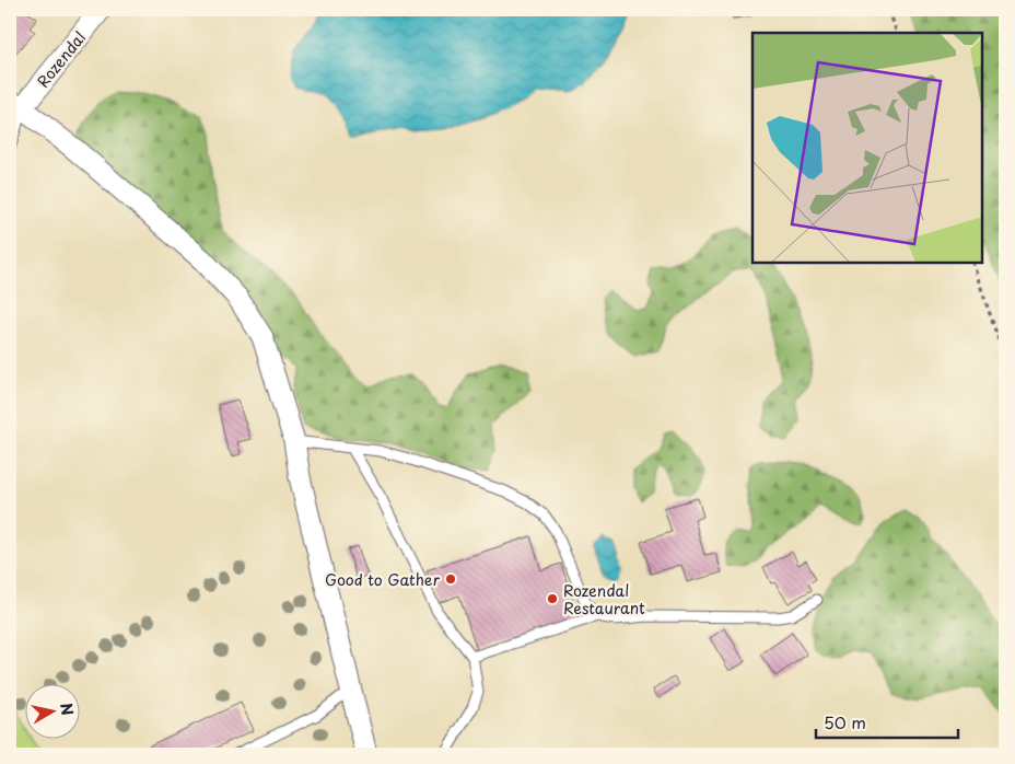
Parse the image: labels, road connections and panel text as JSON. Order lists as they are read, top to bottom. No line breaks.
{"streets":{"street":["Rozendal"]},"places":["Good to Gather","Rozendal Restaurant"],"scale_bar":"50 m","north":"right"}
